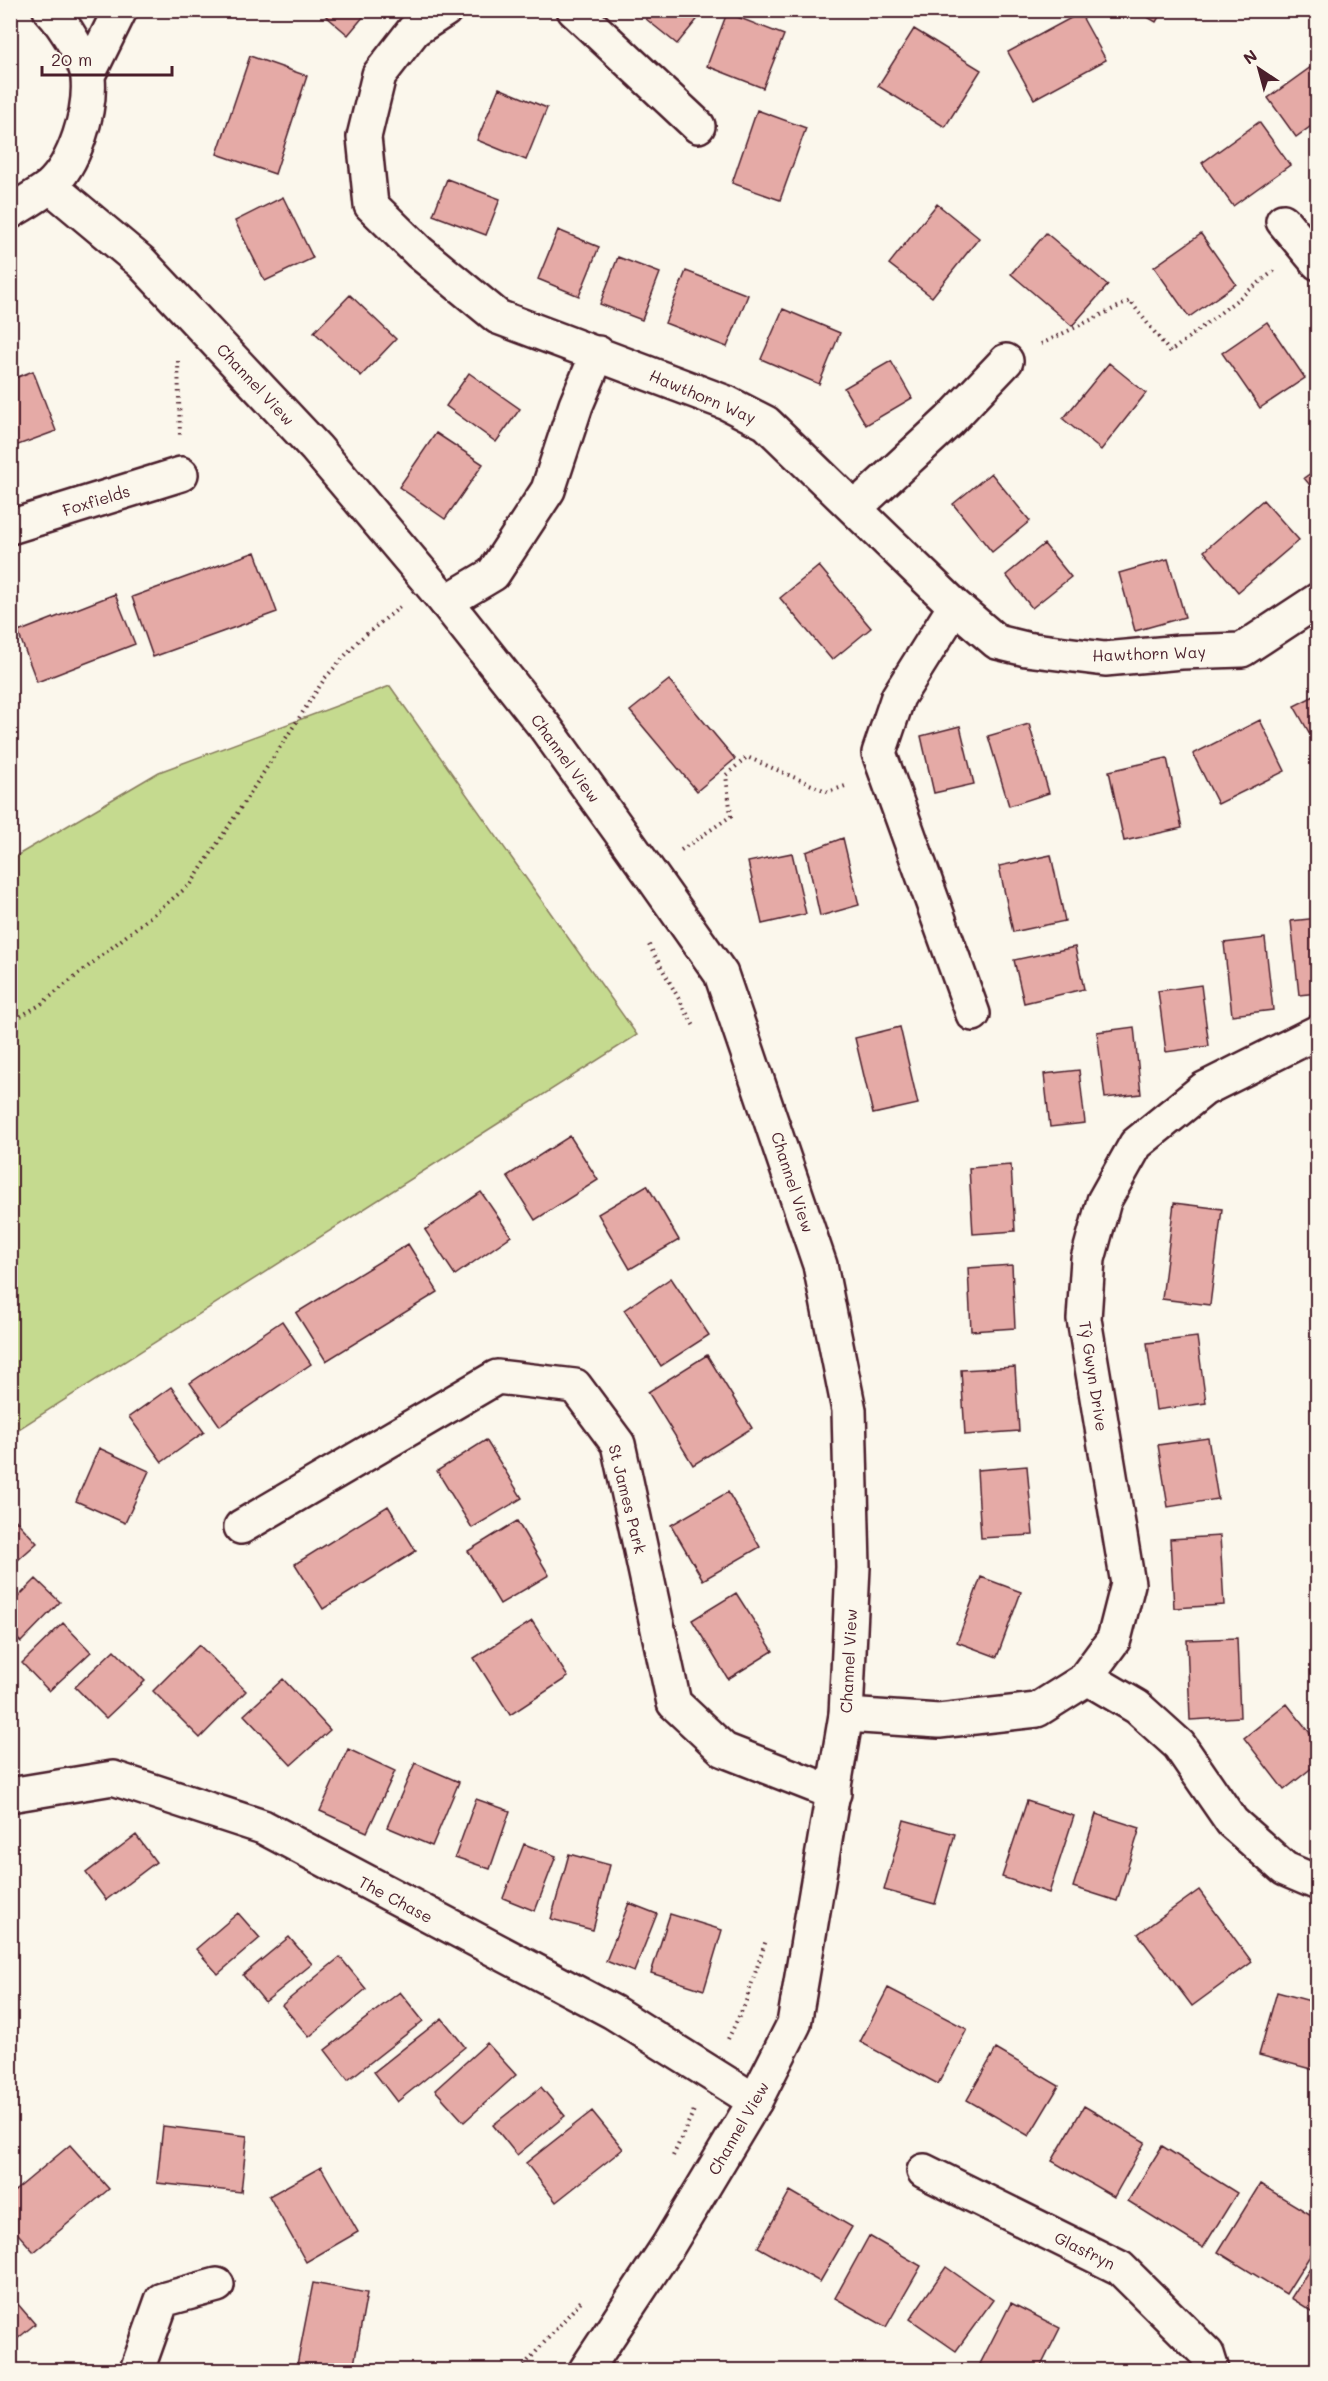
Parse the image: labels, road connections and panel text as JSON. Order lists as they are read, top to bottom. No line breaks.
{"streets":{"street":["Channel View","Hawthorn Way","Foxfields","Tŷ Gwyn Drive","St James Park","The Chase","Glasfryn"]},"crossings":[["Channel View","Tŷ Gwyn Drive"],["Channel View","St James Park"],["Channel View","The Chase"]],"scale_bar":"20 m","north":"top left"}
